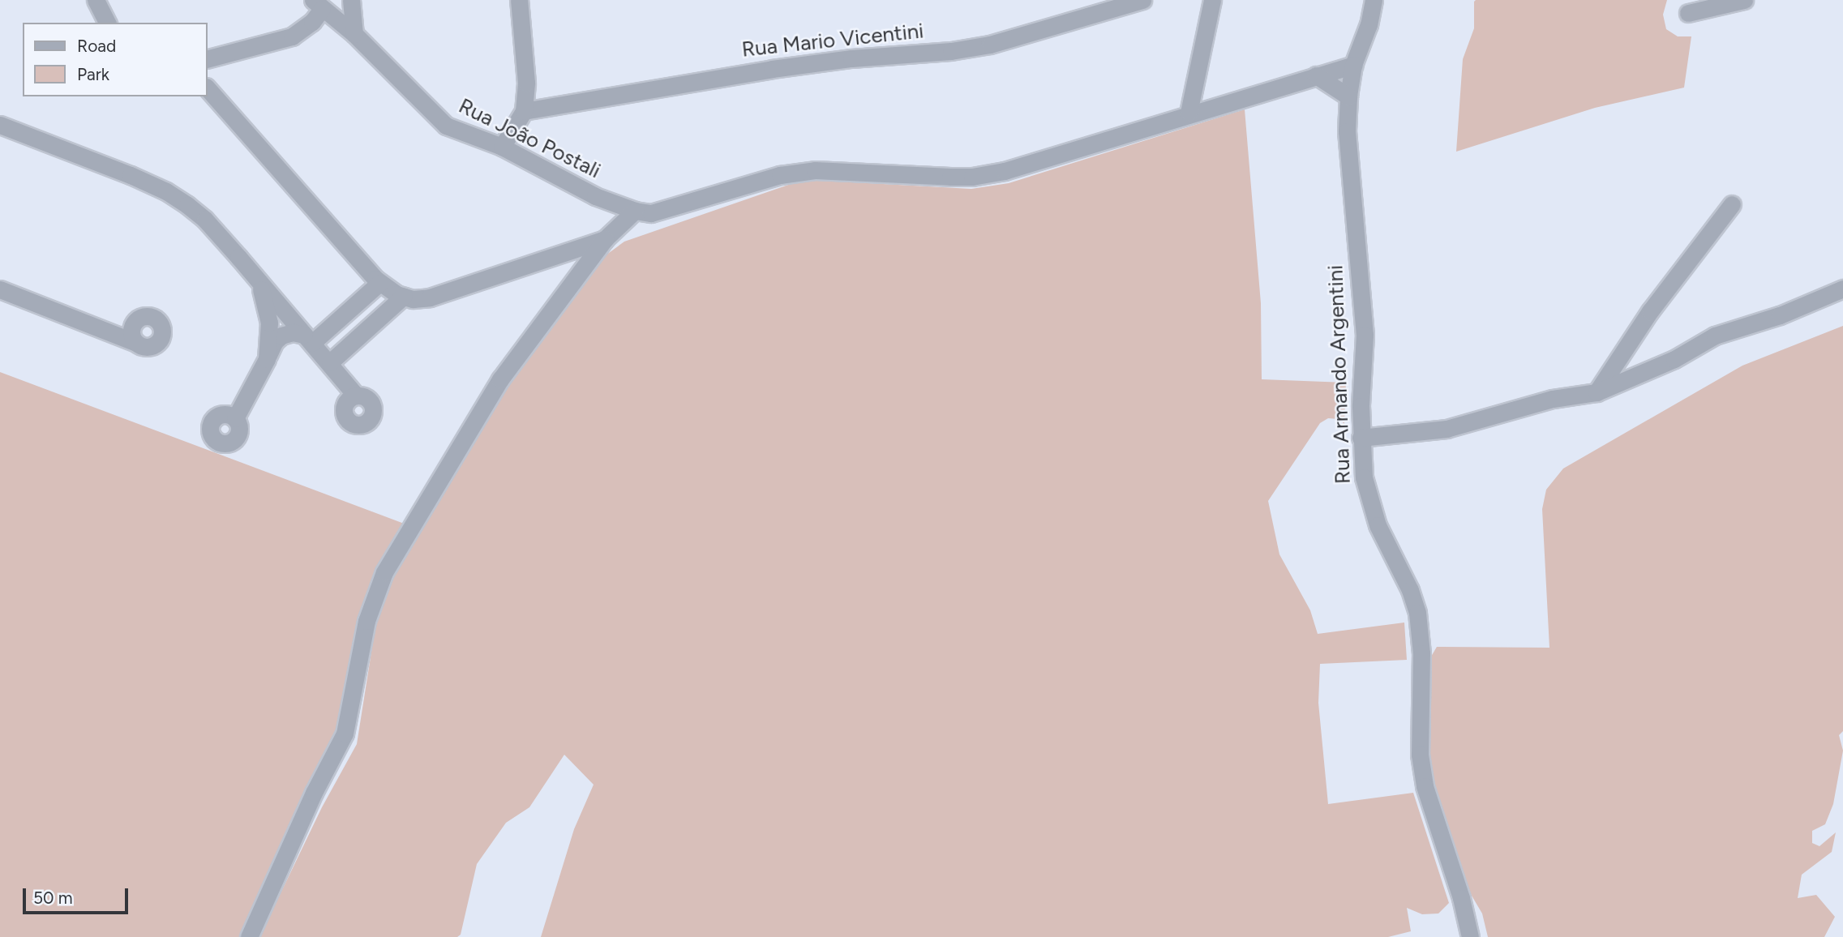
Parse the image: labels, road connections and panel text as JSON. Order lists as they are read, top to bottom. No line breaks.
{"streets":{"street":["Rua Mario Vicentini","Rua João Postali","Rua Armando Argentini"]},"legend":["Road","Park"],"scale_bar":"50 m"}
